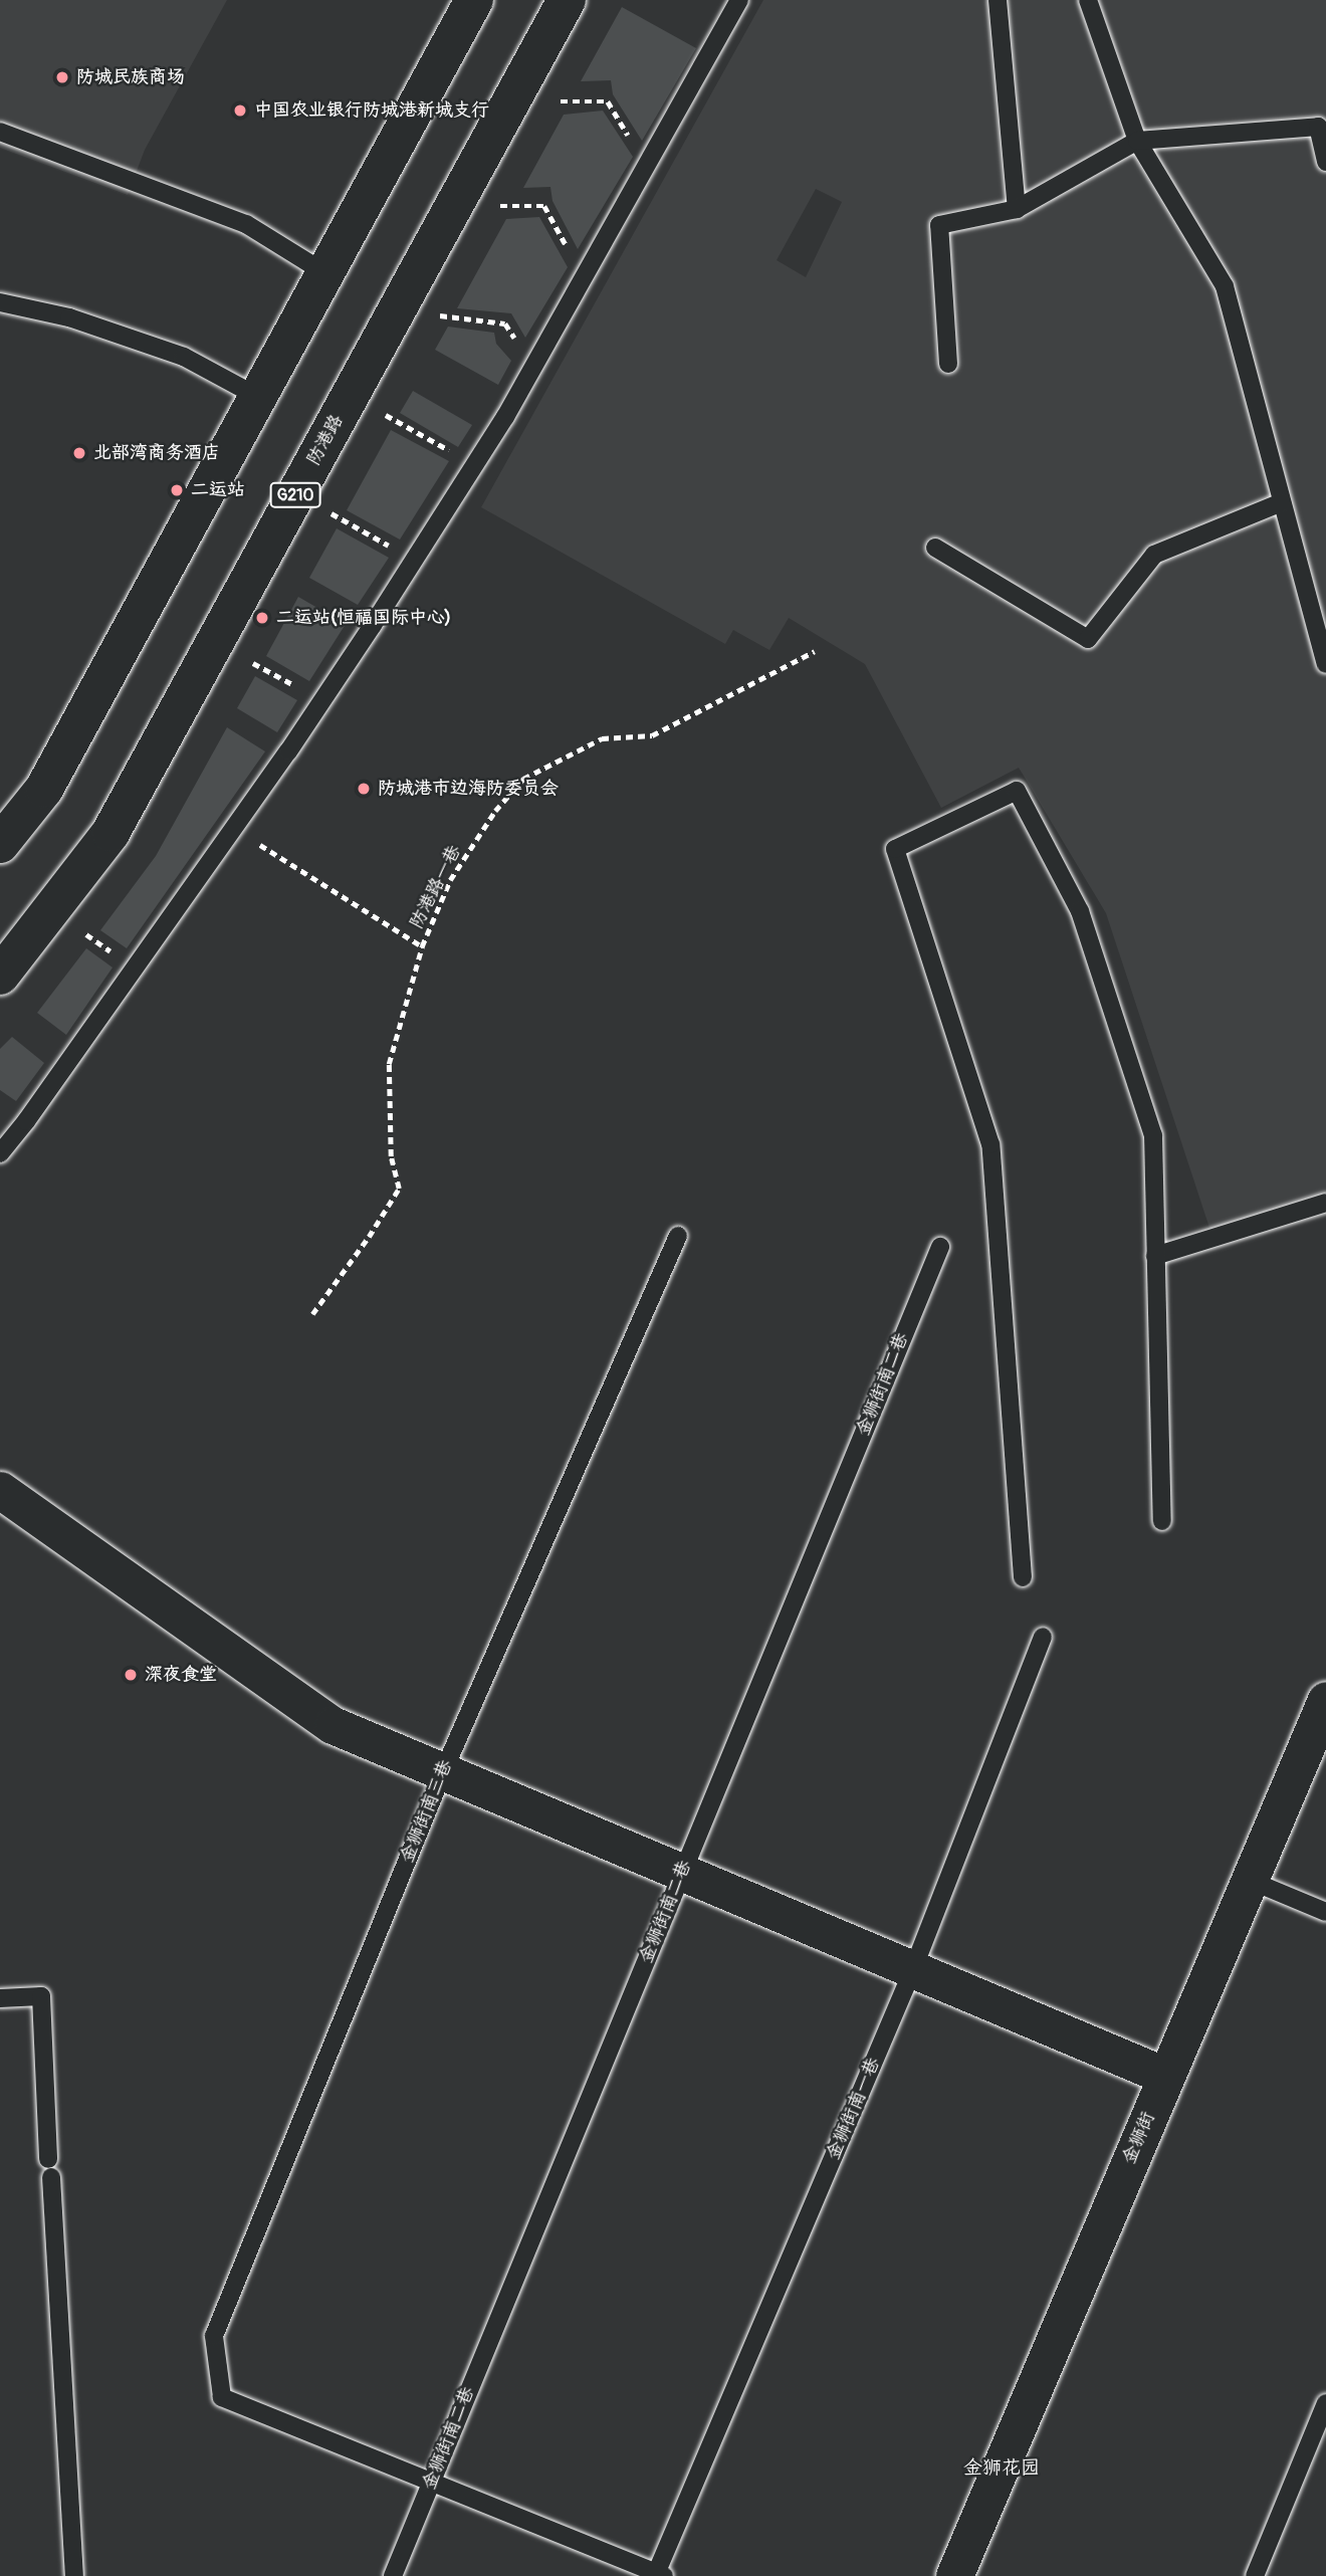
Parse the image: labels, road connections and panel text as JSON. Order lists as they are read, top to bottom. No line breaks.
{"streets":{"highway":["防港路","G210"],"street":["金狮街"],"lane":["金狮街南二巷","金狮街南三巷","金狮街南一巷"],"path":["防港路一巷"]},"crossings":[["金狮街南二巷","金狮街南三巷"]],"districts":["金狮花园"],"places":["防城民族商场","中国农业银行防城港新城支行","北部湾商务酒店","二运站","二运站(恒福国际中心)","防城港市边海防委员会","深夜食堂"]}
